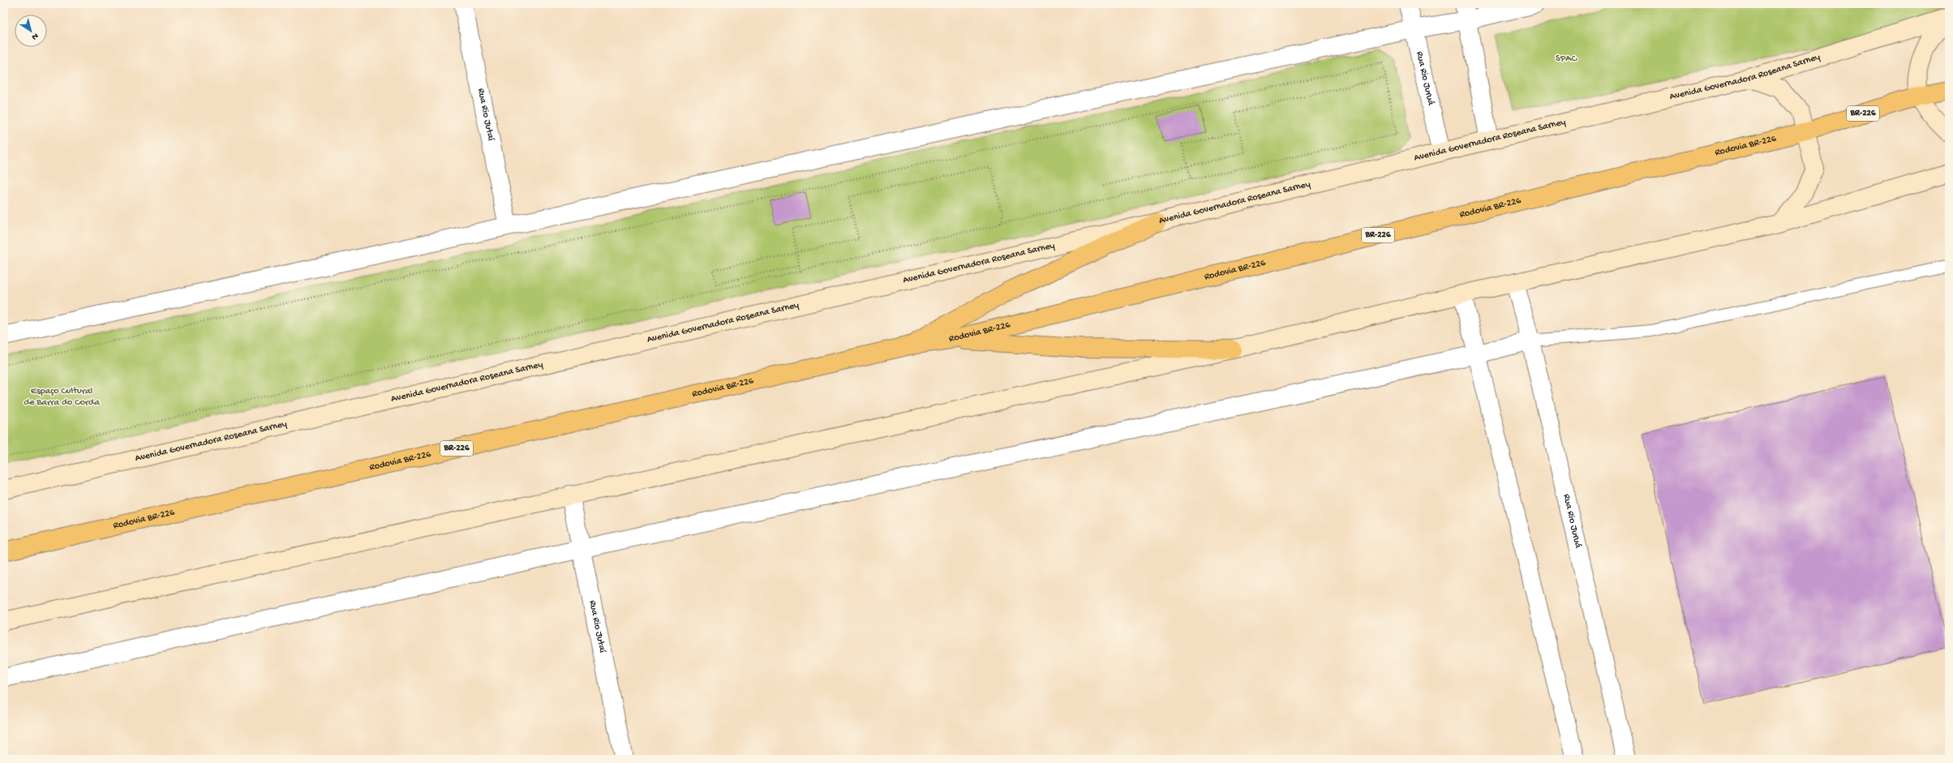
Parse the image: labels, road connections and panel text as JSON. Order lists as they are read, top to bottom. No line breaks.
{"streets":{"highway":["BR-226","Rodovia BR-226"],"main road":["Avenida Governadora Roseana Sarney"],"street":["Rua Rio Juruá","Rua Rio Jutaí"]},"crossings":[["Avenida Governadora Roseana Sarney","Rua Rio Juruá"]],"parks":["SPAC","Espaço Cultural de Barra do Corda"],"north":"bottom right"}
